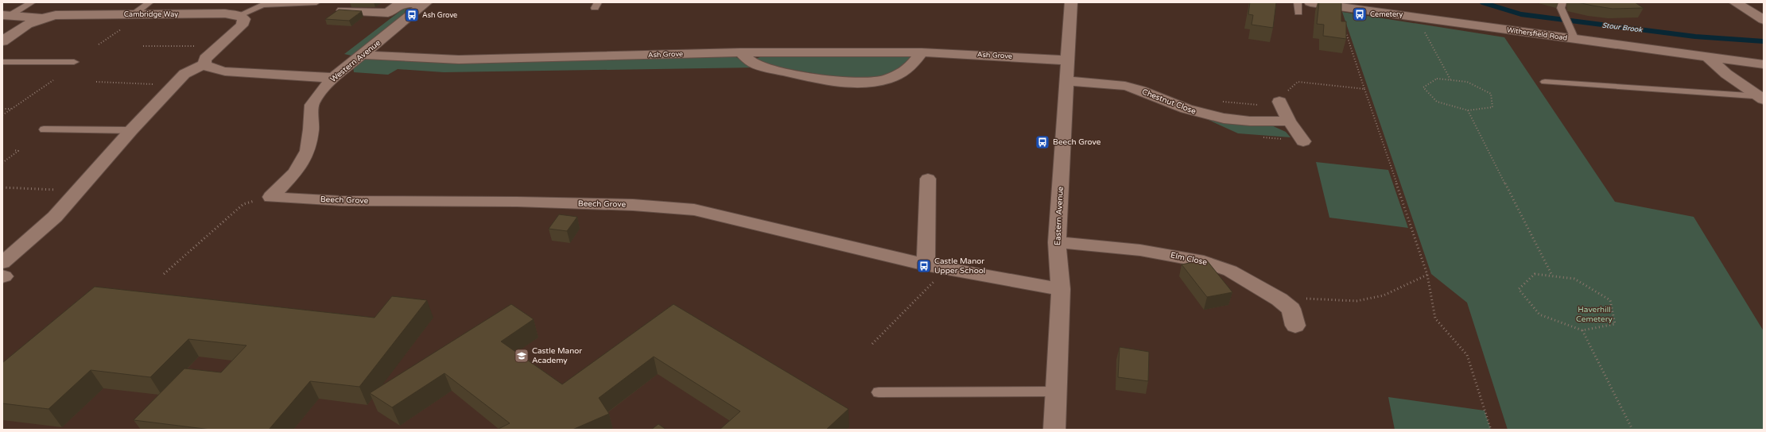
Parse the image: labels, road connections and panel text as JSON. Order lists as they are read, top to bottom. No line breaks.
{"streets":{"street":["Cambridge Way","Withersfield Road","Ash Grove","Western Avenue","Chestnut Close","Beech Grove","Eastern Avenue","Elm Close"]},"crossings":[["Ash Grove","Western Avenue"],["Ash Grove","Eastern Avenue"],["Western Avenue","Beech Grove"],["Chestnut Close","Eastern Avenue"],["Beech Grove","Eastern Avenue"],["Eastern Avenue","Elm Close"]],"water":["Stour Brook"],"parks":["Haverhill Cemetery"],"places":{"bus stop":["Cemetery","Ash Grove","Beech Grove","Castle Manor Upper School"],"school or university":["Castle Manor Academy"]}}
